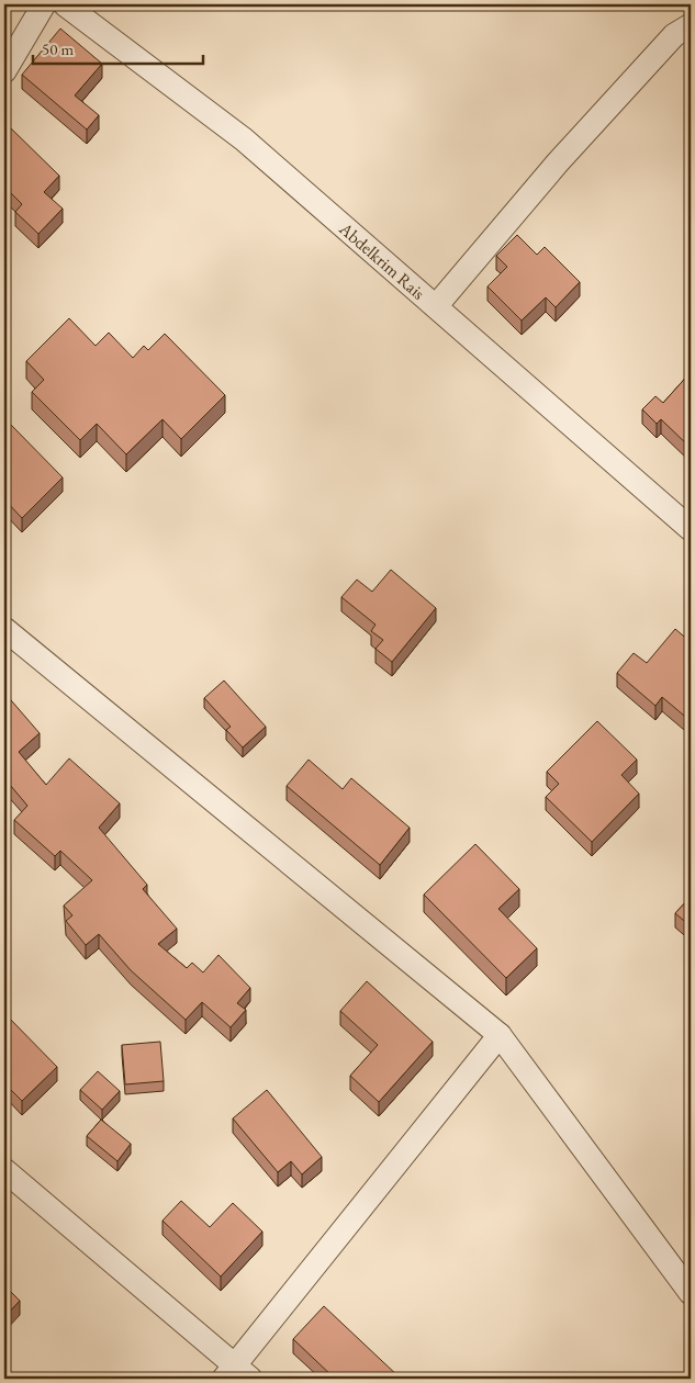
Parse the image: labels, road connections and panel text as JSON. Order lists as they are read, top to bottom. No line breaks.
{"streets":{"street":["Abdelkrim Rais"]},"scale_bar":"50 m"}
